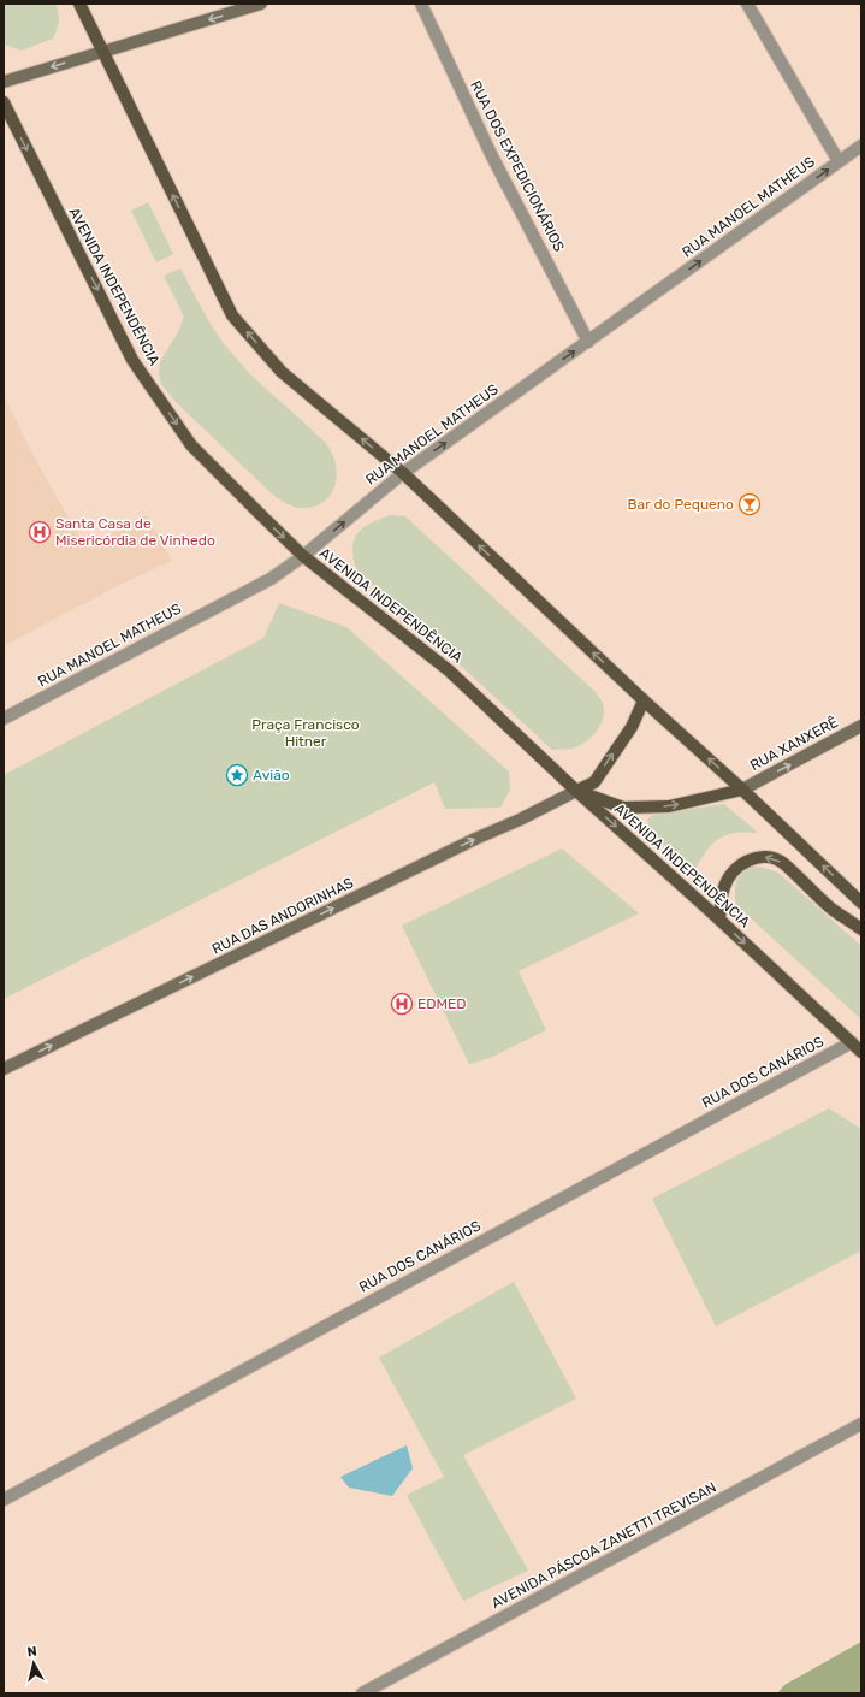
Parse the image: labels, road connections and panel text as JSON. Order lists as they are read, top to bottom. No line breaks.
{"streets":{"main road":["AVENIDA INDEPENDÊNCIA","RUA XANXERÊ","RUA DAS ANDORINHAS"],"street":["RUA DOS EXPEDICIONÁRIOS","RUA MANOEL MATHEUS","RUA DOS CANÁRIOS","AVENIDA PÁSCOA ZANETTI TREVISAN"]},"crossings":[["RUA DOS EXPEDICIONÁRIOS","RUA MANOEL MATHEUS"],["RUA MANOEL MATHEUS","AVENIDA INDEPENDÊNCIA"],["AVENIDA INDEPENDÊNCIA","RUA DAS ANDORINHAS"],["AVENIDA INDEPENDÊNCIA","RUA DOS CANÁRIOS"]],"one_way":["RUA MANOEL MATHEUS","AVENIDA INDEPENDÊNCIA","RUA XANXERÊ","RUA DAS ANDORINHAS"],"parks":["Praça Francisco Hitner"],"places":{"bar":["Bar do Pequeno"],"hospital":["Santa Casa de Misericórdia de Vinhedo","EDMED"],"place":["Avião"]},"north":"top"}
